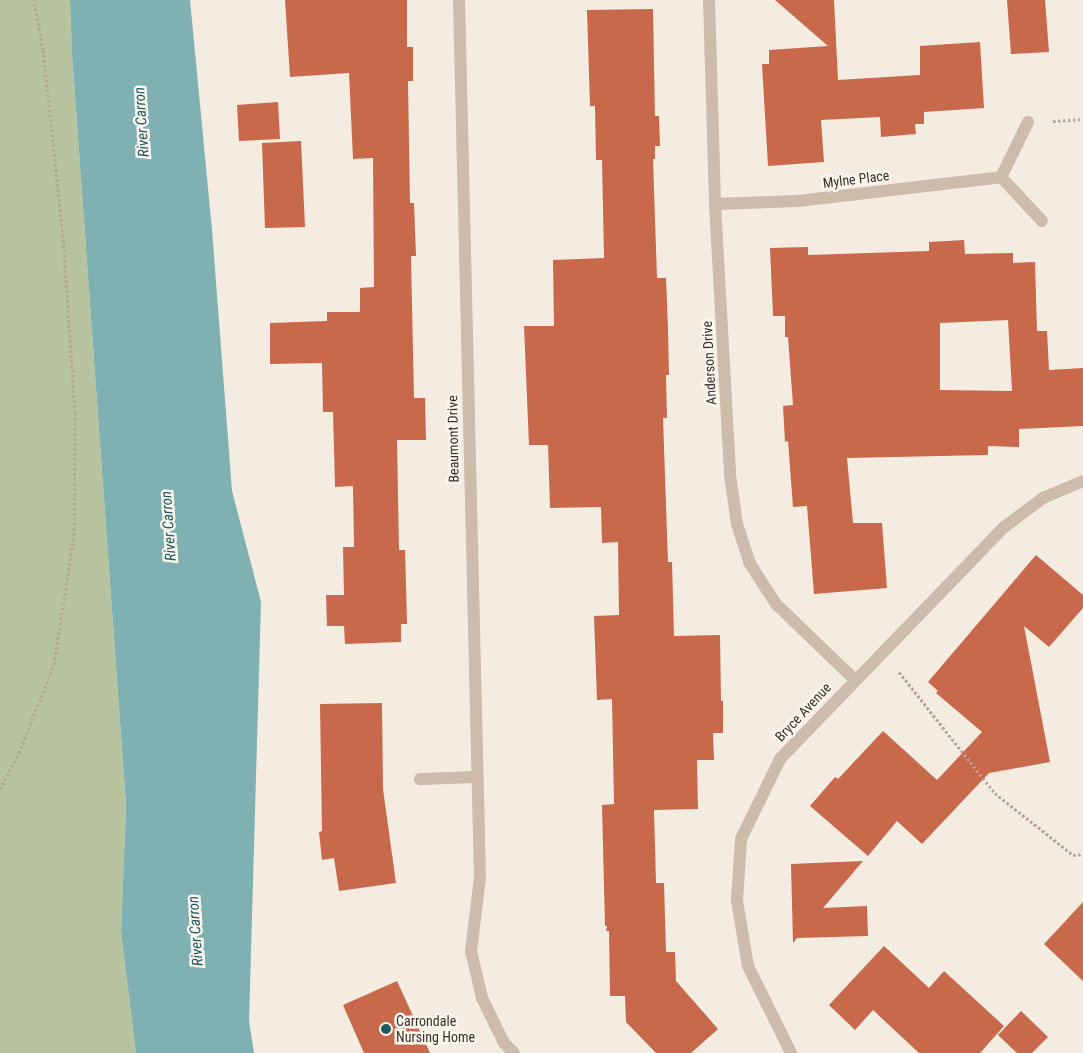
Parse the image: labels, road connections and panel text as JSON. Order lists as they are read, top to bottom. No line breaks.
{"streets":{"street":["Mylne Place","Anderson Drive","Beaumont Drive","Bryce Avenue"]},"crossings":[["Mylne Place","Anderson Drive"],["Anderson Drive","Bryce Avenue"]],"water":["River Carron"],"places":["Carrondale Nursing Home"]}
